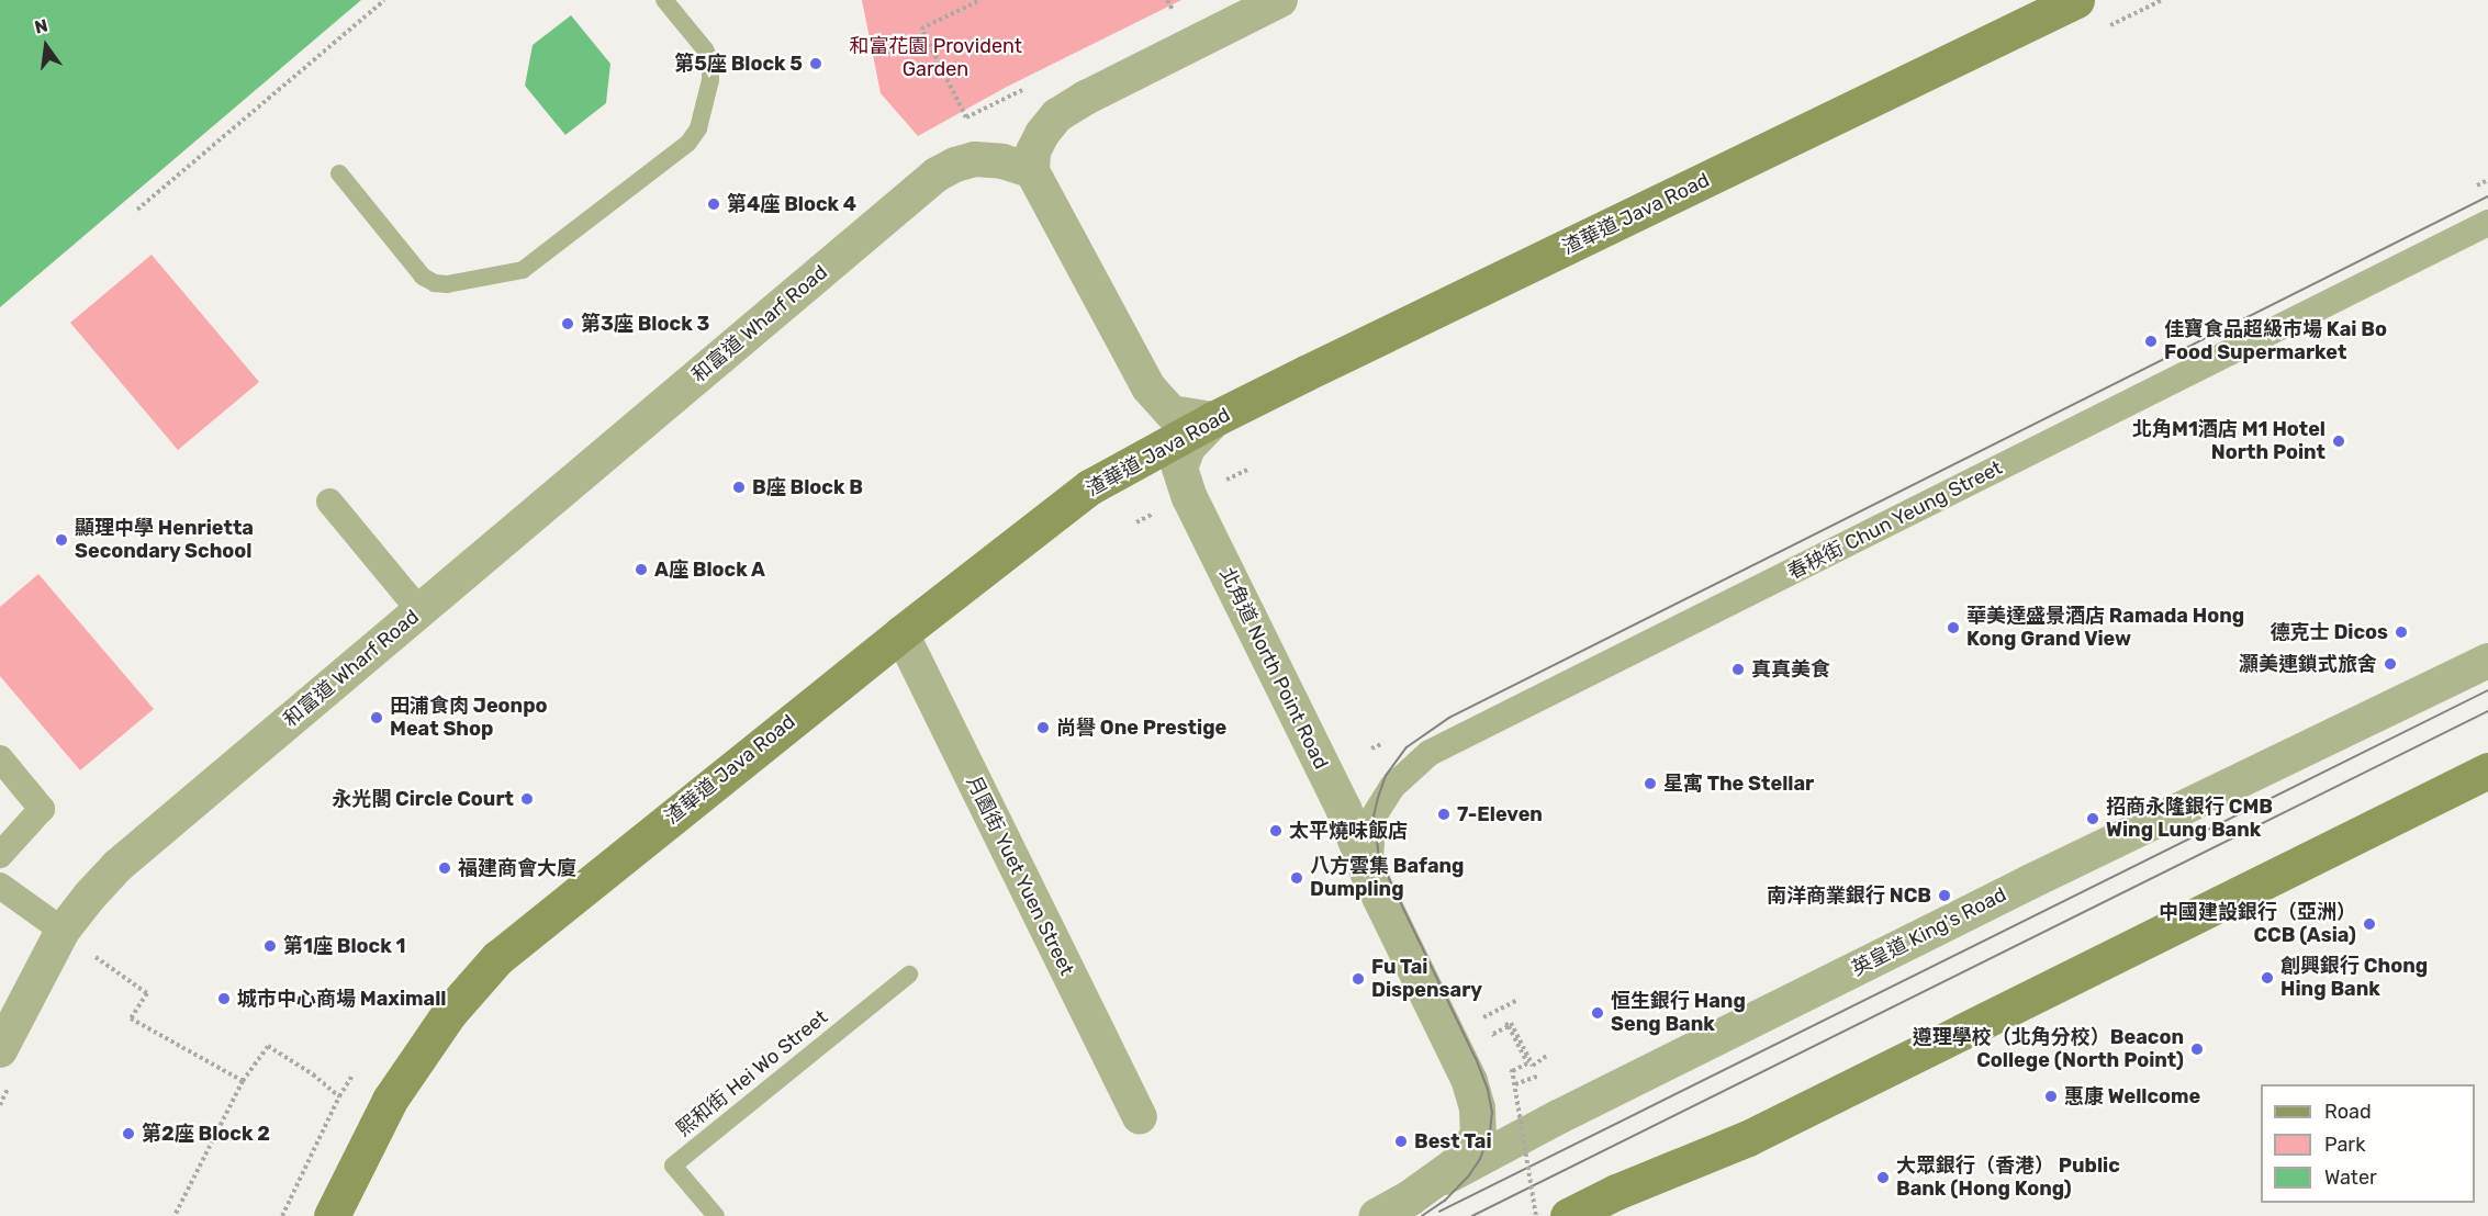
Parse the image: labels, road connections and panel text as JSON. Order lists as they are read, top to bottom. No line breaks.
{"streets":{"main road":["渣華道 Java Road"],"street":["和富道 Wharf Road","春秧街 Chun Yeung Street","北角道 North Point Road","月園街 Yuet Yuen Street","英皇道 King's Road"],"lane":["熙和街 Hei Wo Street"]},"crossings":[["渣華道 Java Road","北角道 North Point Road"],["渣華道 Java Road","月園街 Yuet Yuen Street"],["春秧街 Chun Yeung Street","北角道 North Point Road"],["北角道 North Point Road","英皇道 King's Road"]],"parks":["和富花園 Provident Garden"],"places":["第5座 Block 5","第4座 Block 4","第3座 Block 3","佳寶食品超級市場 Kai Bo Food Supermarket","北角M1酒店 M1 Hotel North Point","B座 Block B","顯理中學 Henrietta Secondary School","A座 Block A","華美達盛景酒店 Ramada Hong Kong Grand View","德克士 Dicos","灝美連鎖式旅舍","真真美食","田浦食肉 Jeonpo Meat Shop","尚譽 One Prestige","星寓 The Stellar","永光閣 Circle Court","7-Eleven","招商永隆銀行 CMB Wing Lung Bank","太平燒味飯店","福建商會大廈","八方雲集 Bafang Dumpling","南洋商業銀行 NCB","中國建設銀行（亞洲） CCB (Asia)","第1座 Block 1","創興銀行 Chong Hing Bank","Fu Tai Dispensary","城市中心商場 Maximall","恒生銀行 Hang Seng Bank","遵理學校（北角分校）Beacon College (North Point)","惠康 Wellcome","第2座 Block 2","Best Tai","大眾銀行（香港） Public Bank (Hong Kong)"],"legend":["Road","Park","Water"],"north":"top"}
